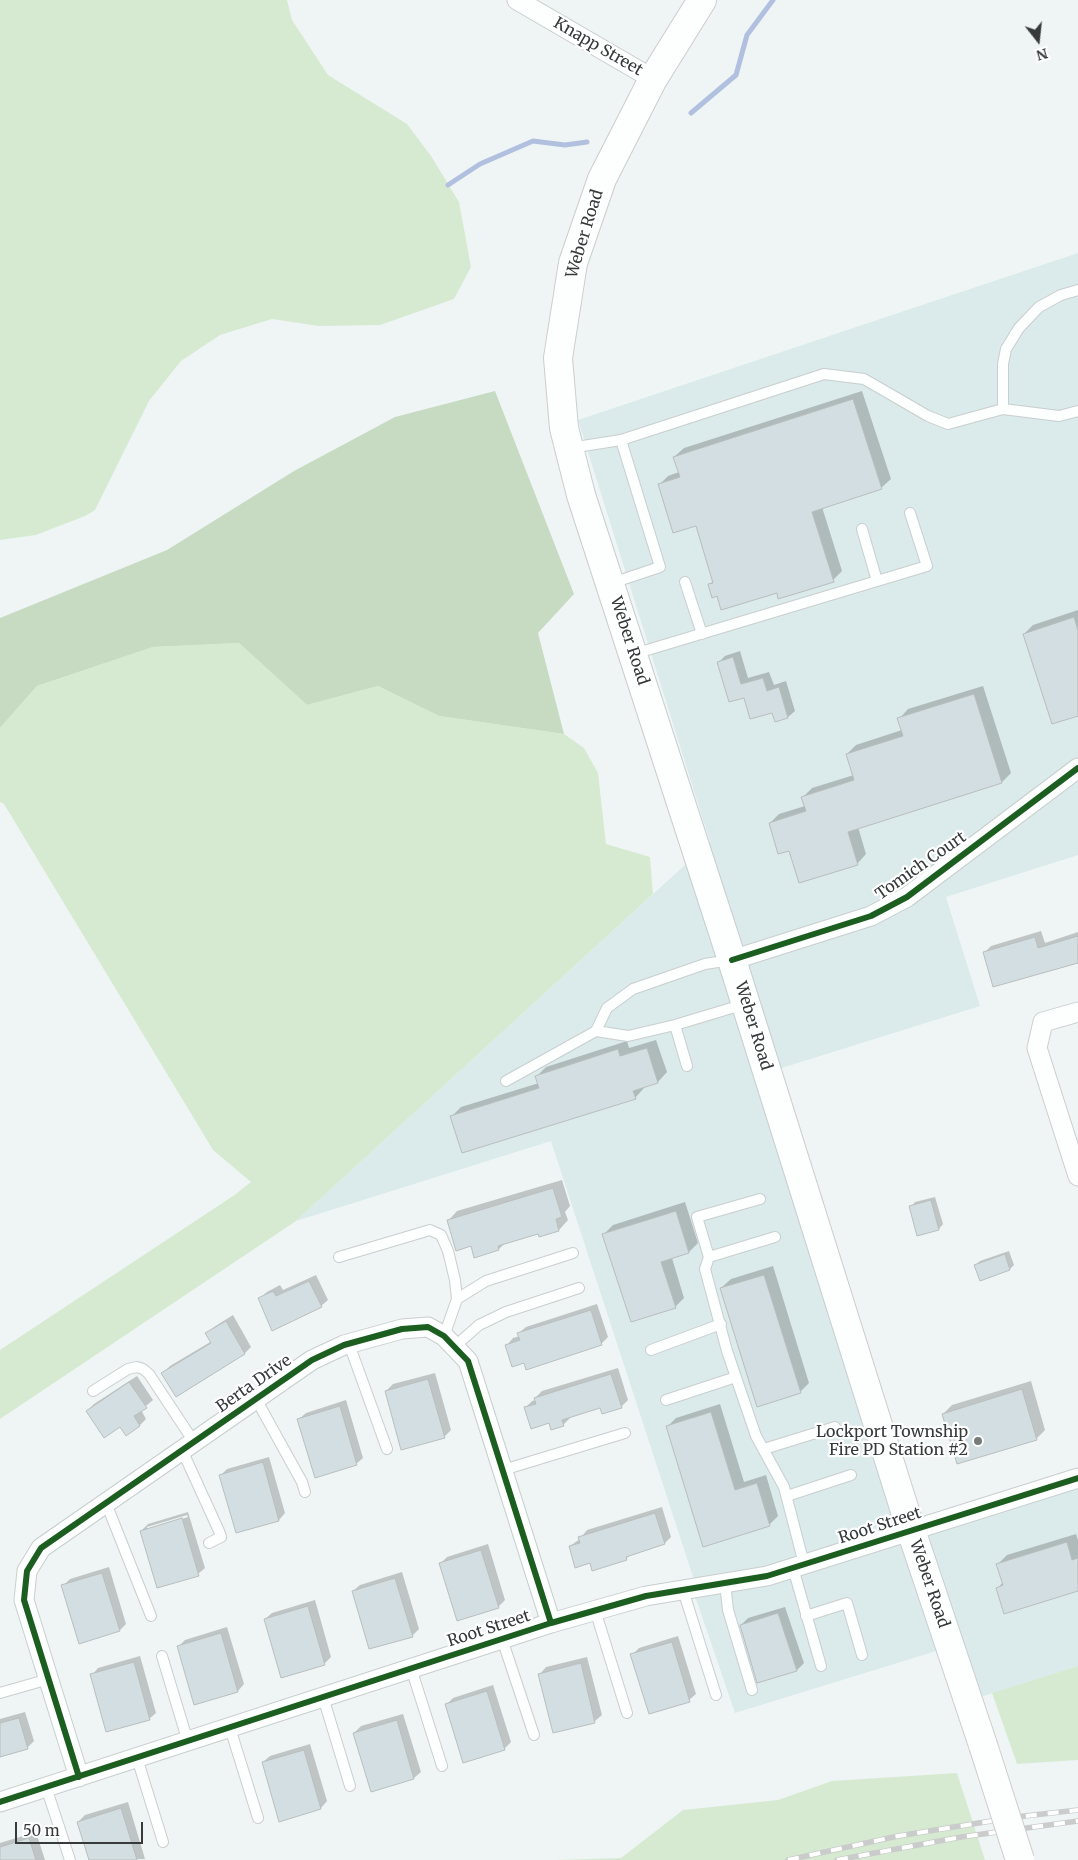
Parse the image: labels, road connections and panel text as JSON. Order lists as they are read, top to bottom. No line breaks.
{"streets":{"main road":["Weber Road"],"street":["Knapp Street","Tomich Court","Berta Drive","Root Street"]},"crossings":[["Knapp Street","Weber Road"],["Weber Road","Tomich Court"],["Weber Road","Root Street"],["Berta Drive","Root Street"]],"places":["Lockport Township Fire PD Station #2"],"scale_bar":"50 m","north":"bottom"}
